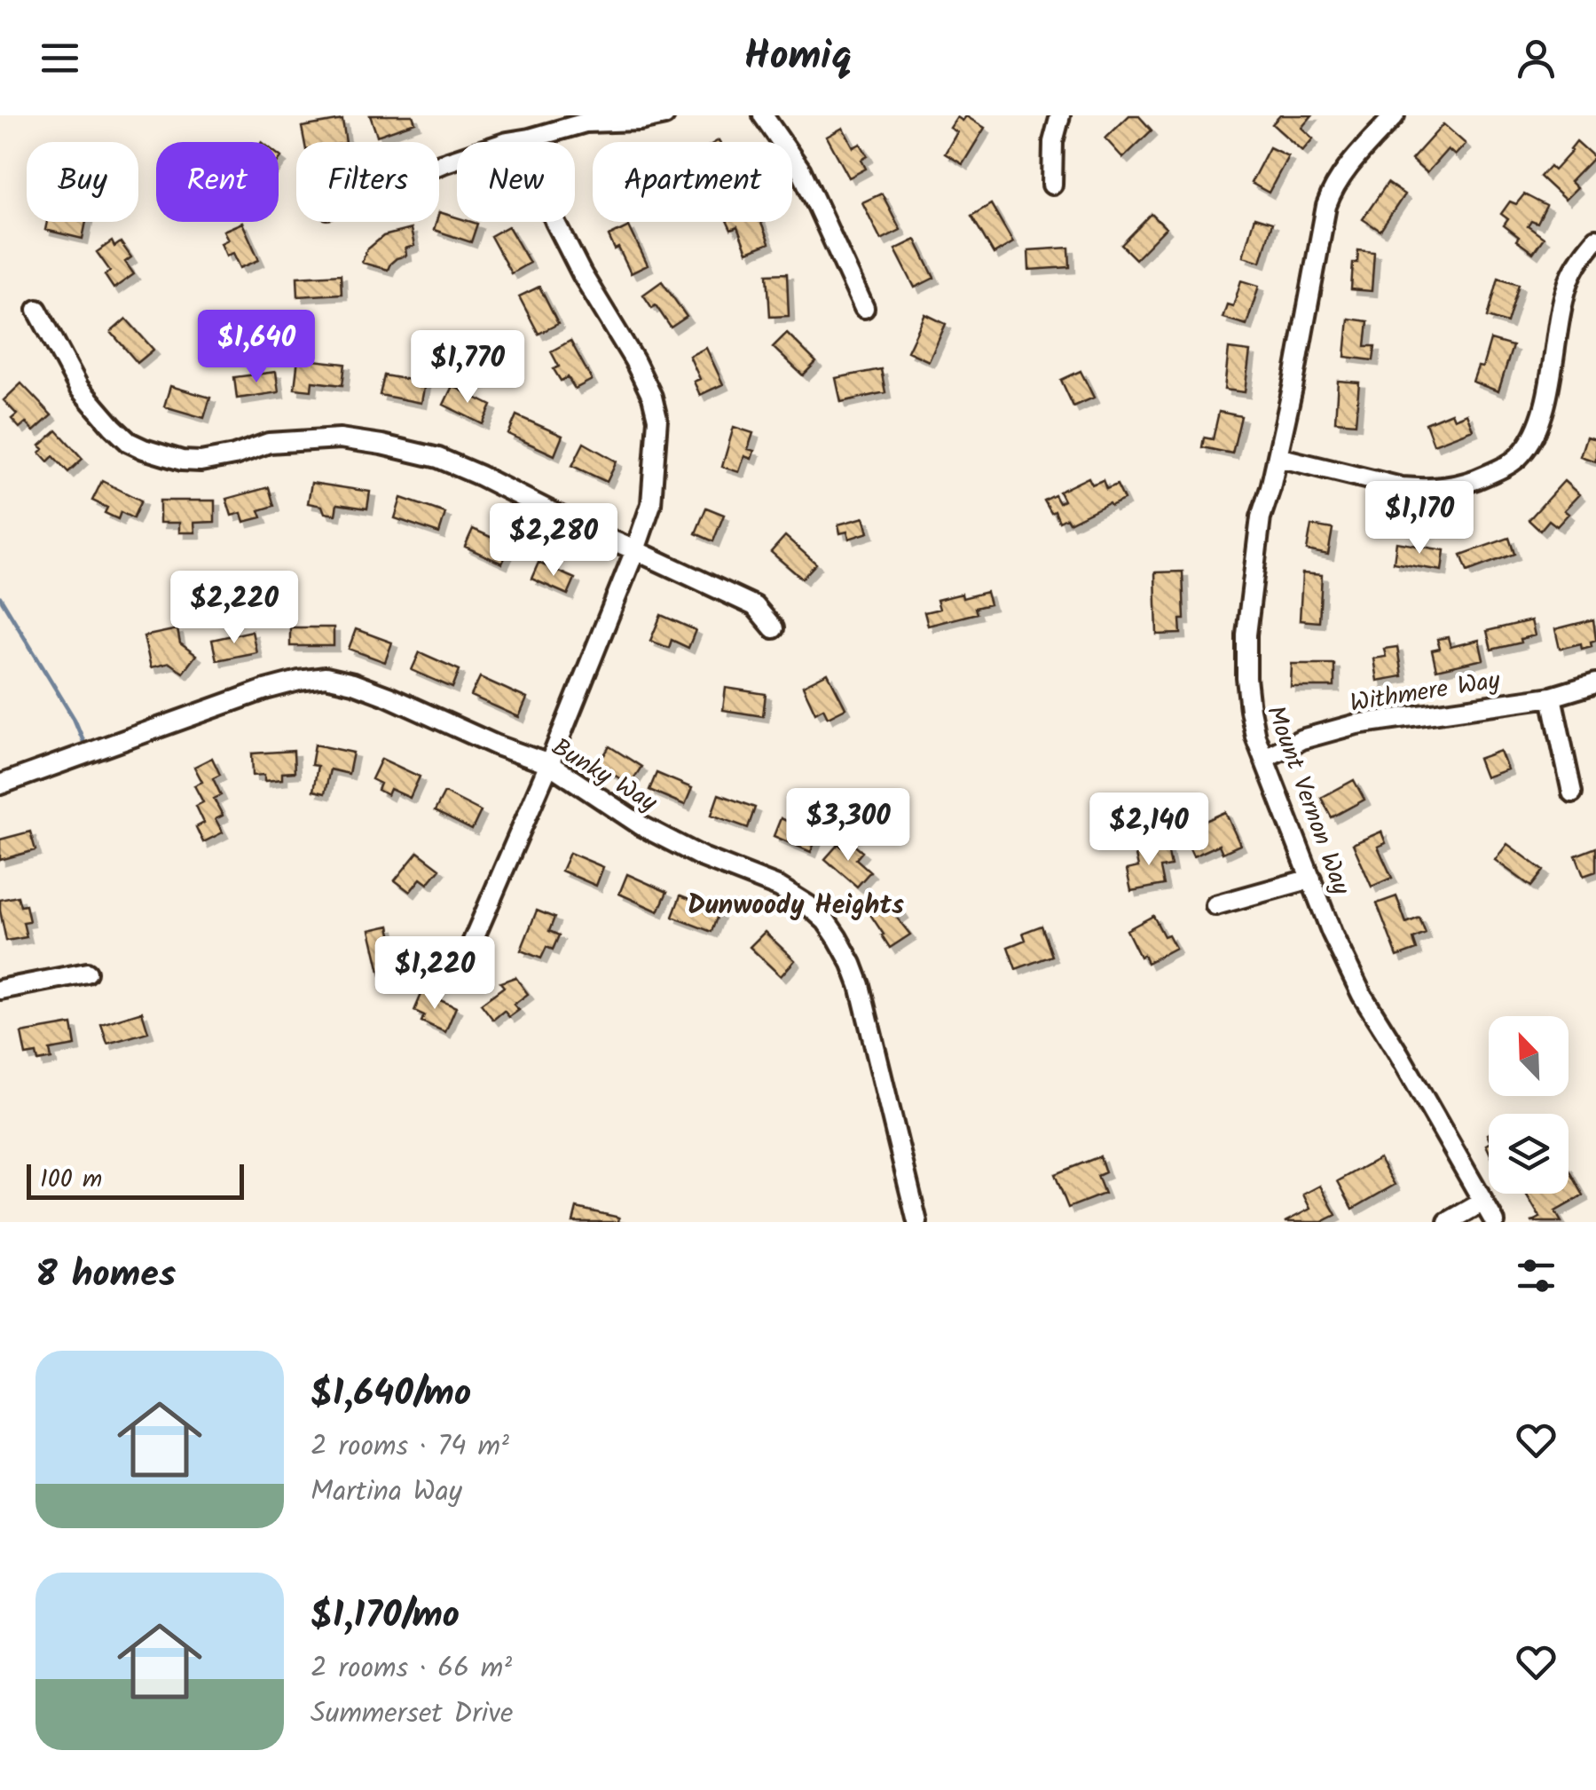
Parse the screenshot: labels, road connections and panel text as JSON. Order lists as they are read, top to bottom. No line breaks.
{"streets":{"street":["Withmere Way","Bunky Way","Mount Vernon Way"]},"crossings":[["Withmere Way","Mount Vernon Way"]],"districts":["Dunwoody Heights"],"scale_bar":"100 m","north":"top left","page":{"header":"Homiq","chip":["Buy","Rent","Filters","New","Apartment"],"price":["$1,640","$1,770","$1,170","$2,280","$2,220","$3,300","$2,140","$1,220"],"scale":"100 m","heading":"8 homes","list":[{"name":"$1,640/mo","note":"2 rooms · 74 m² · Martina Way"},{"name":"$1,170/mo","note":"2 rooms · 66 m² · Summerset Drive"}]}}
